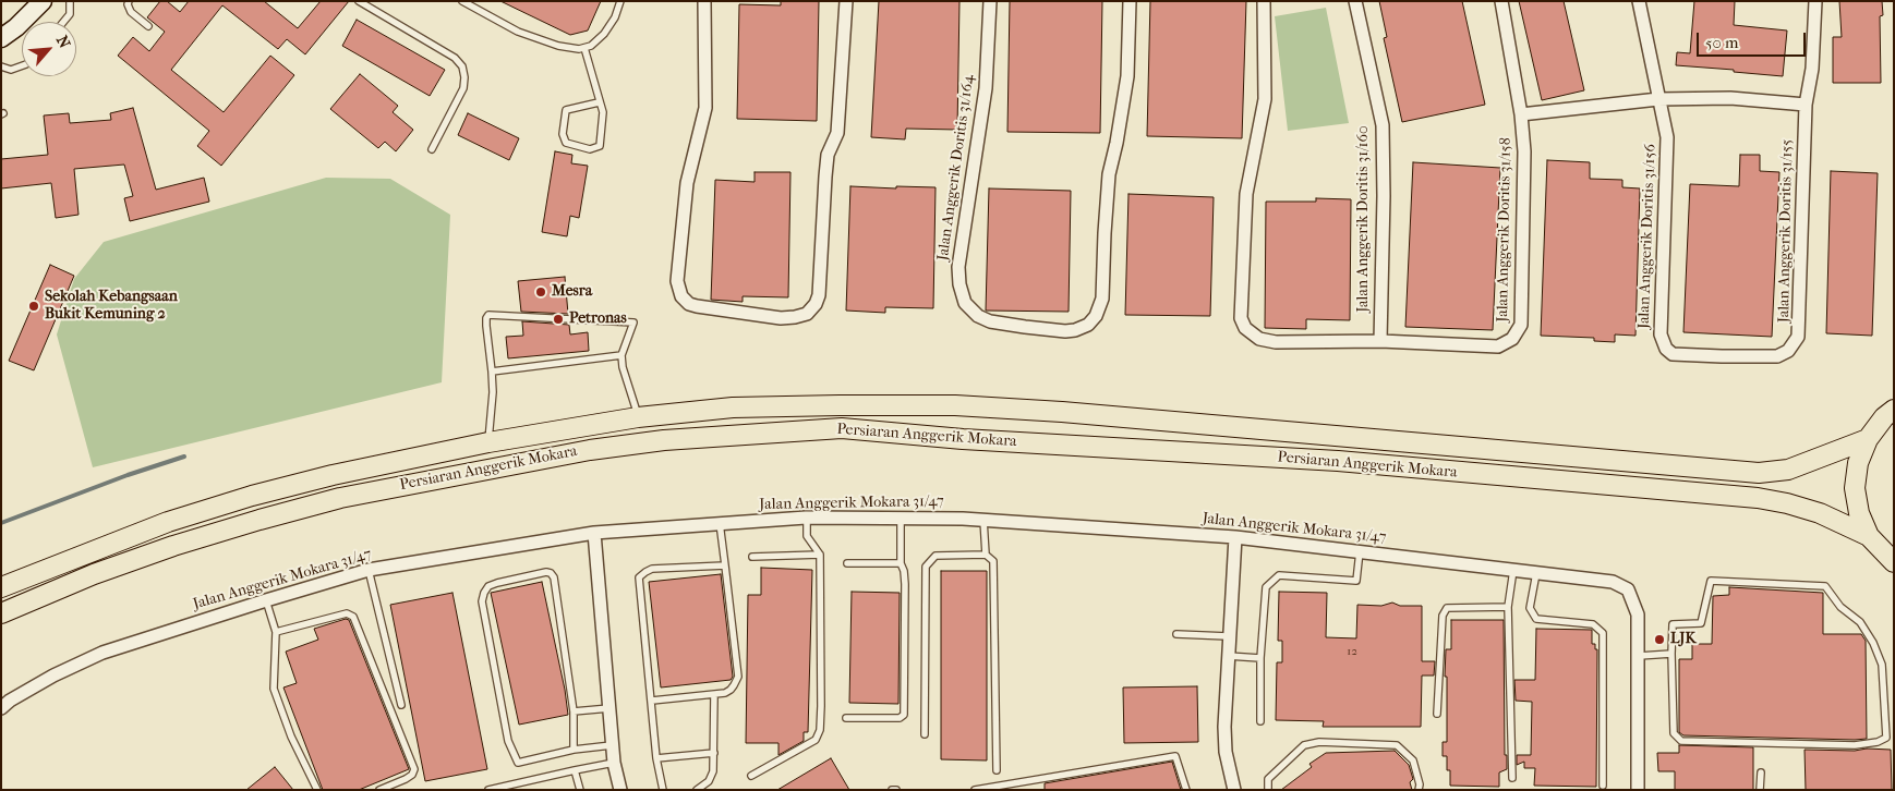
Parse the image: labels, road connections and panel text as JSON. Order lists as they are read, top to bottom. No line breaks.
{"streets":{"main road":["Persiaran Anggerik Mokara"],"street":["Jalan Anggerik Doritis 31/164","Jalan Anggerik Doritis 31/160","Jalan Anggerik Doritis 31/158","Jalan Anggerik Doritis 31/155","Jalan Anggerik Doritis 31/156","Jalan Anggerik Mokara 31/47"]},"crossings":[["Jalan Anggerik Doritis 31/160","Jalan Anggerik Doritis 31/158"],["Jalan Anggerik Doritis 31/155","Jalan Anggerik Doritis 31/156"]],"places":["Mesra","Sekolah Kebangsaan Bukit Kemuning 2","Petronas","LJK"],"house_numbers":["12"],"scale_bar":"50 m","north":"top right"}
